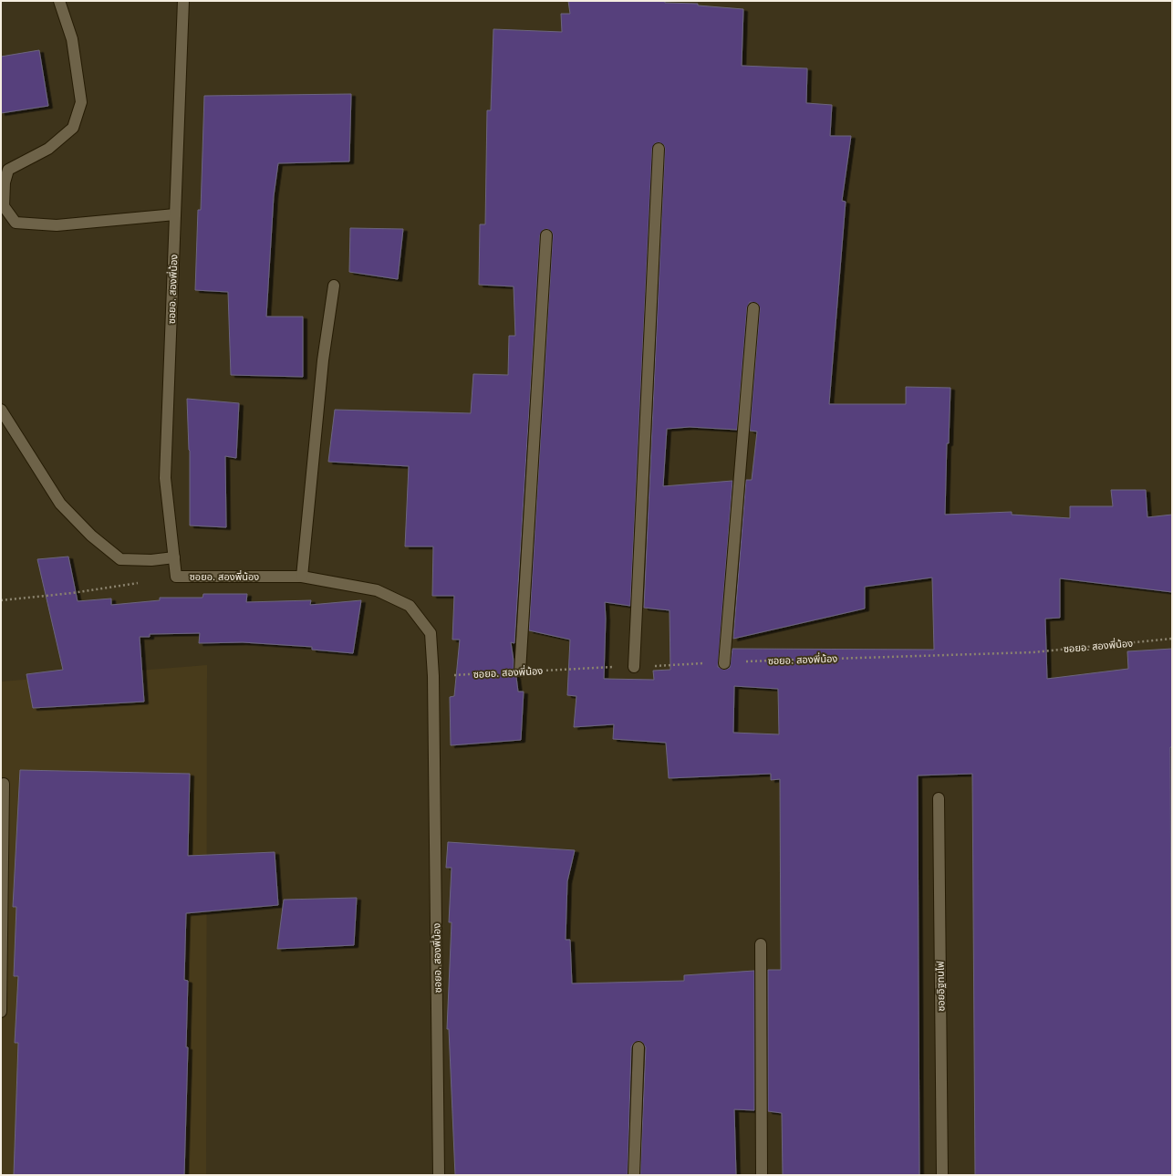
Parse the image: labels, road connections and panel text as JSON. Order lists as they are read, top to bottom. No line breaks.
{"streets":{"street":["ซอยอ. สองพี่น้อง","ซอยอิฐทนไฟ"]}}
